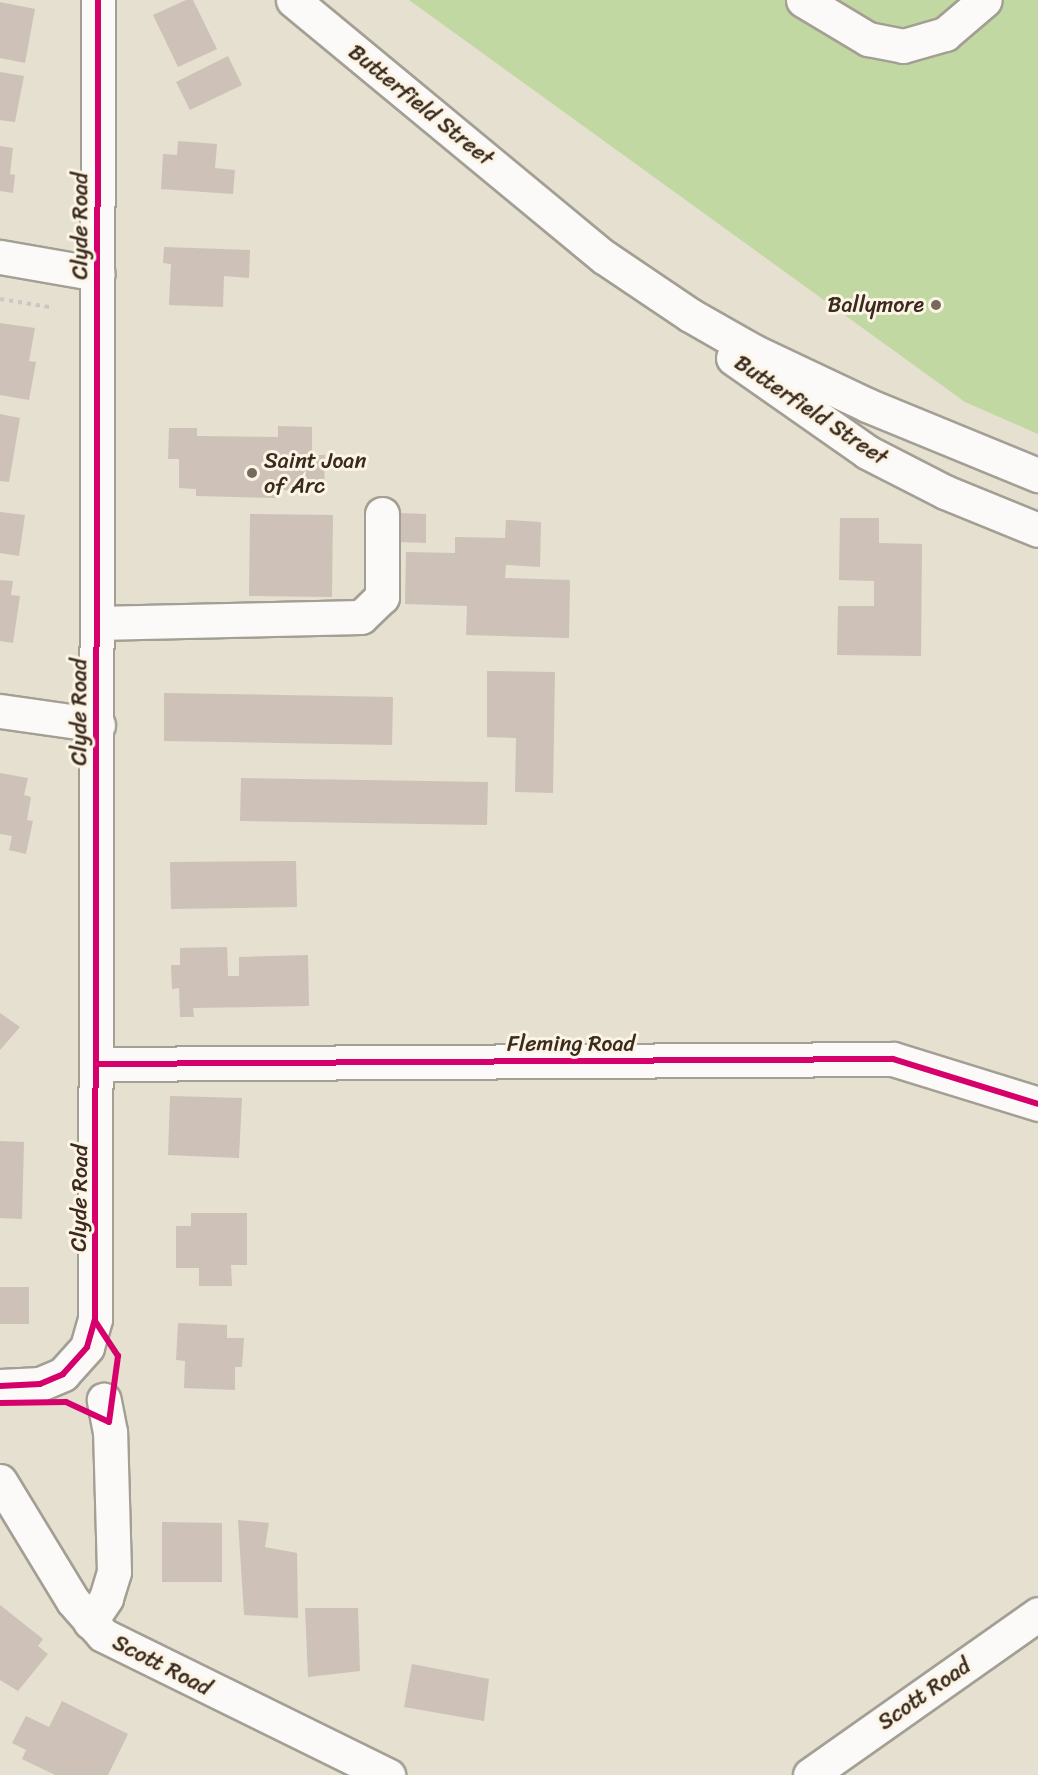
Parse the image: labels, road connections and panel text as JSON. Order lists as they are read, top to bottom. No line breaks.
{"streets":{"street":["Butterfield Street","Clyde Road","Fleming Road","Scott Road"]},"crossings":[["Clyde Road","Fleming Road"]],"places":["Ballymore","Saint Joan of Arc"]}
